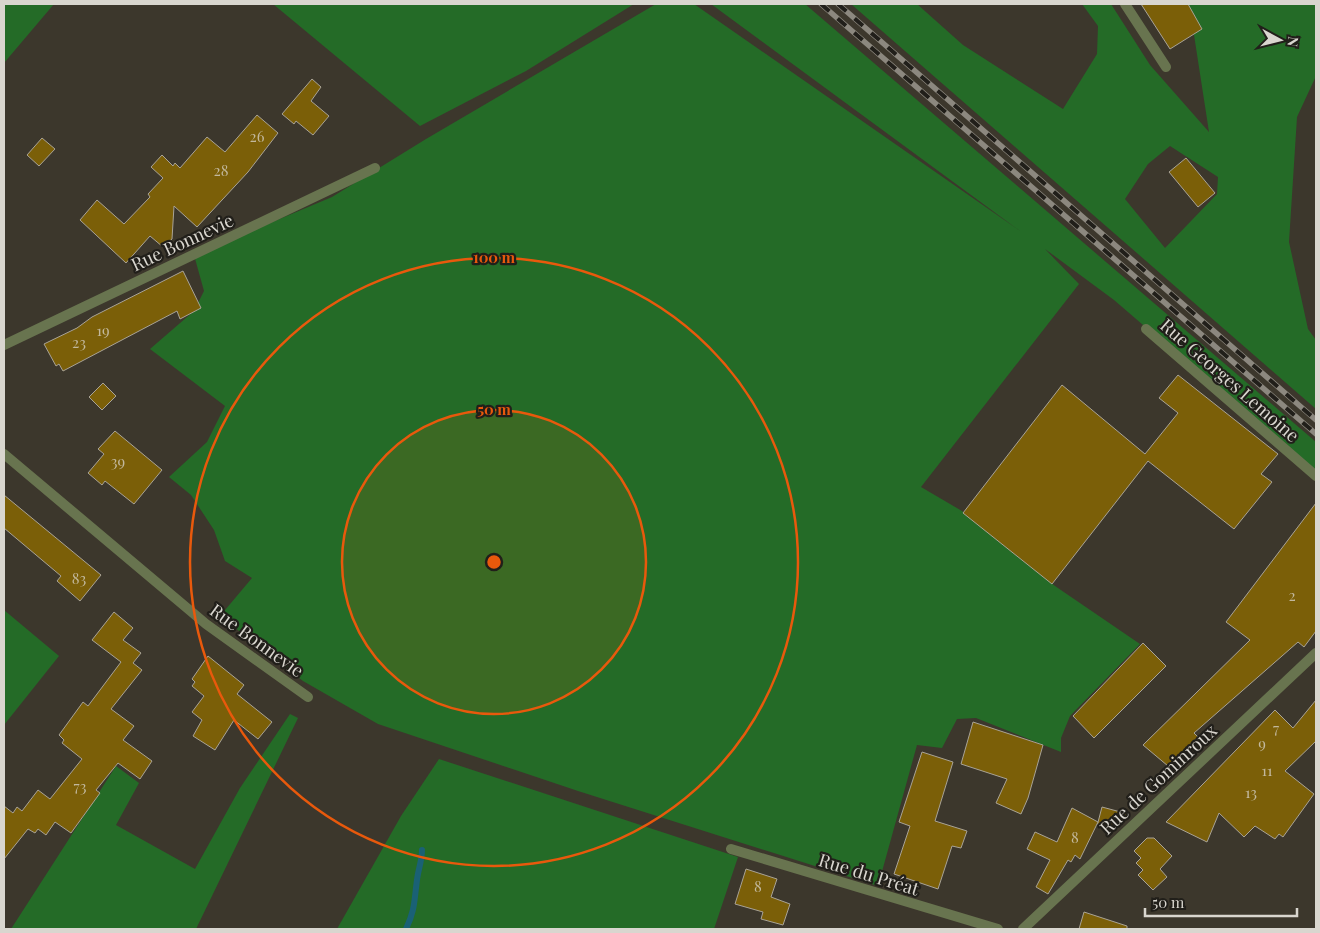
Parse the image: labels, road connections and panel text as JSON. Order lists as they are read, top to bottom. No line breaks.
{"streets":{"street":["Rue Bonnevie","Rue Georges Lemoine","Rue de Gominroux","Rue du Préat"]},"house_numbers":["26","28","19","23","39","83","2","7","9","11","73","13","8","8"],"scale_bar":"50 m","north":"right","rings":["100 m","50 m"]}
